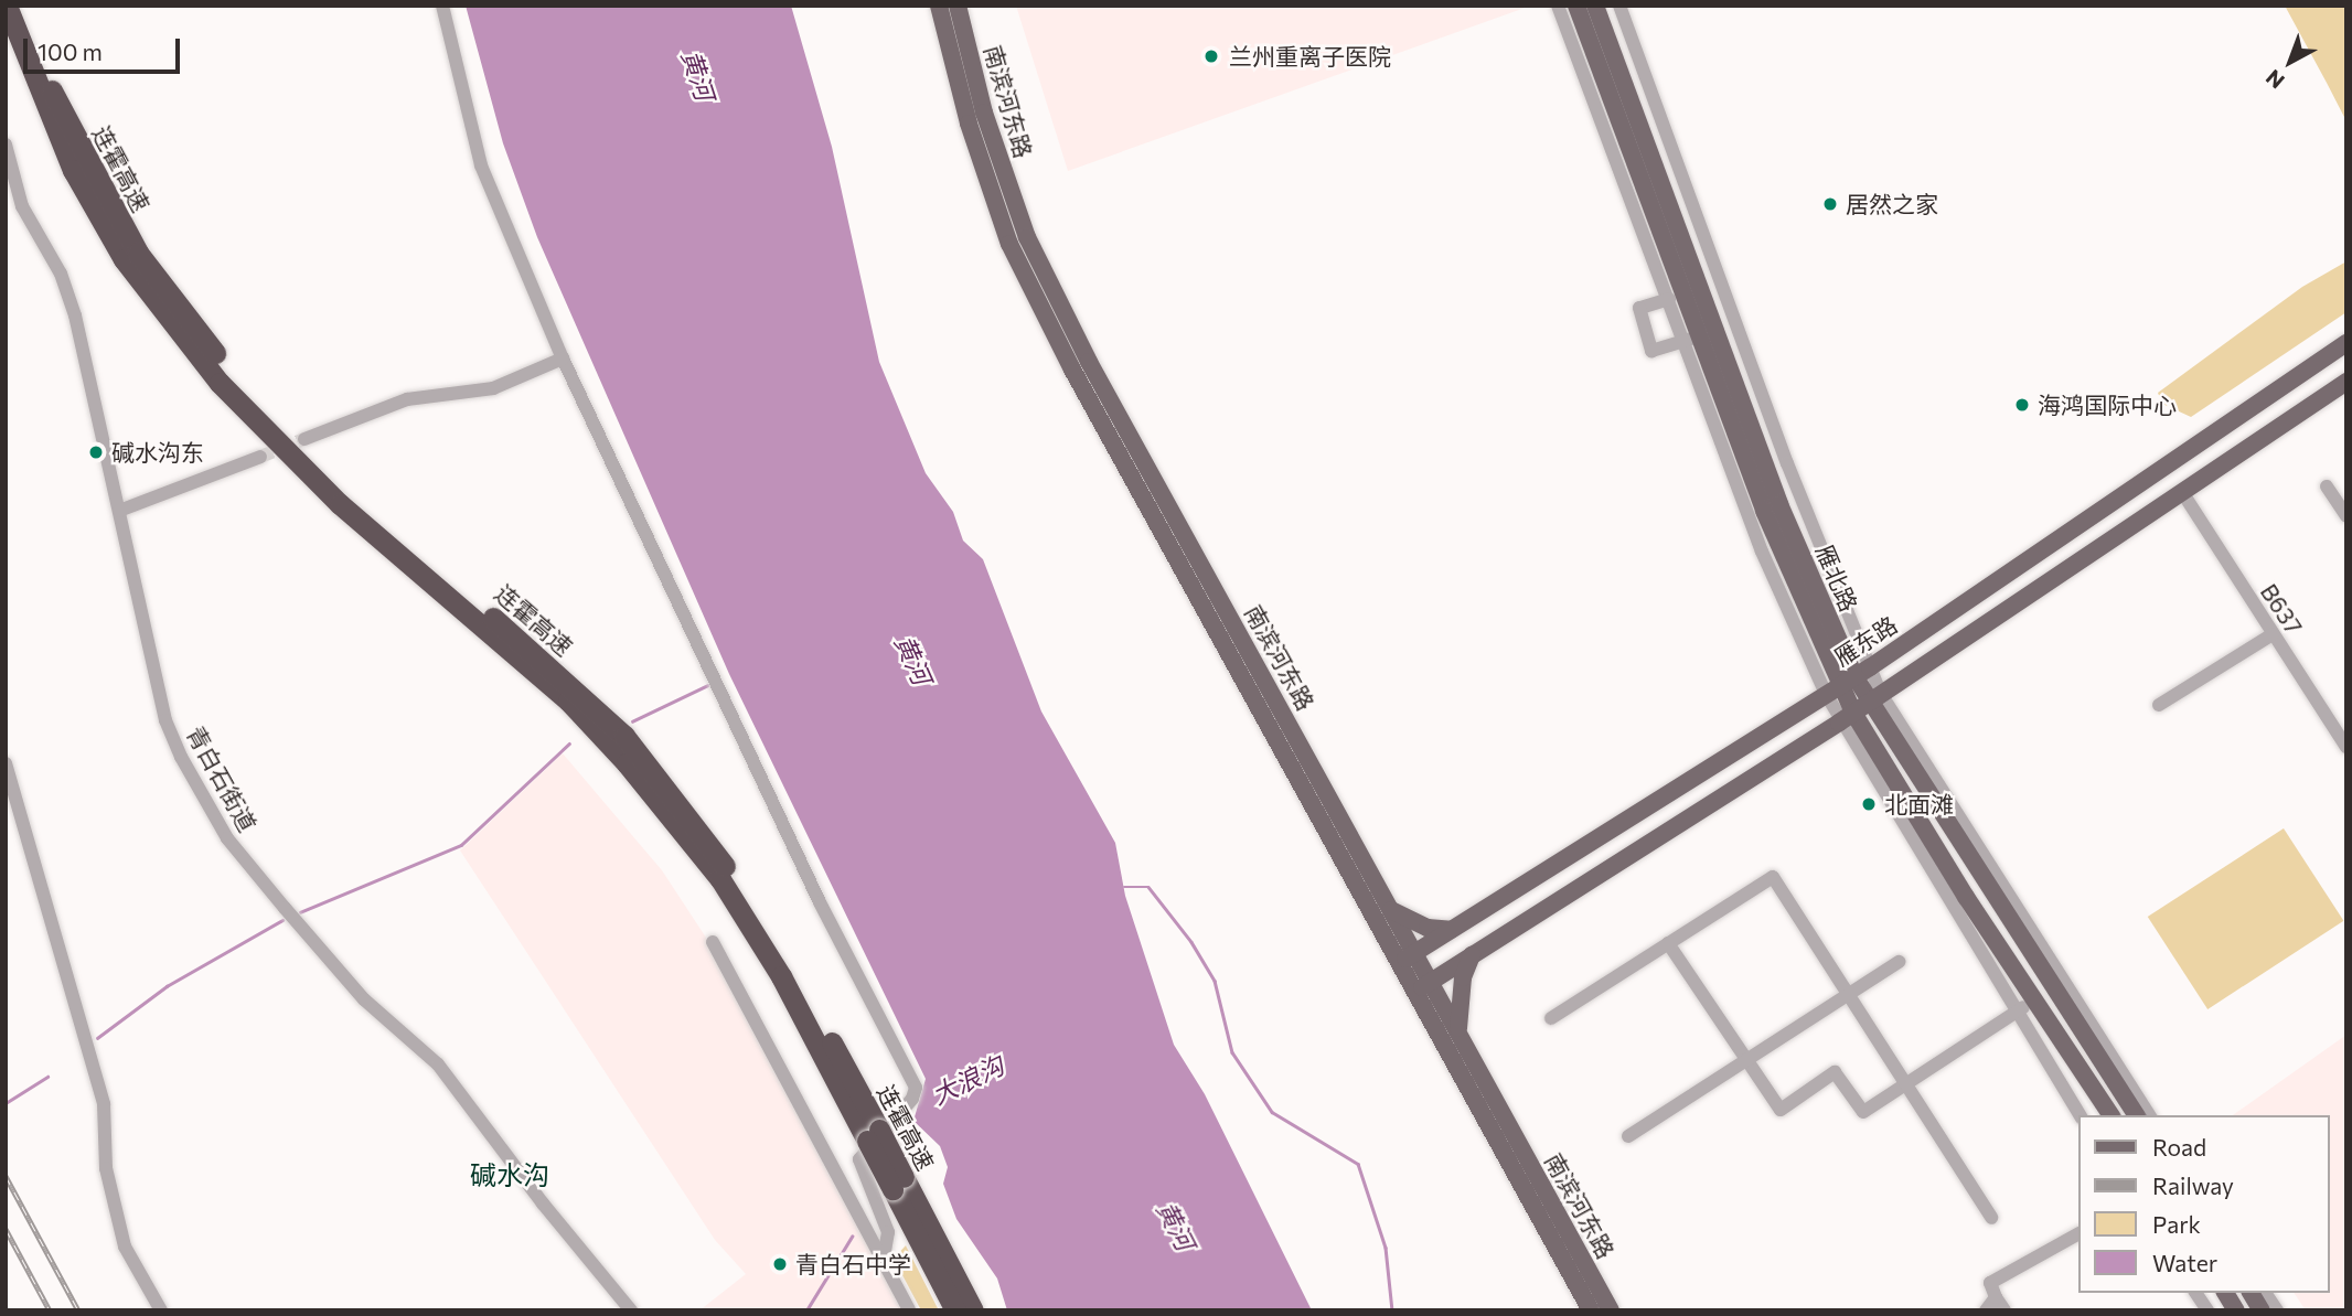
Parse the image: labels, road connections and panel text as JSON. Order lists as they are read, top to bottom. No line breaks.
{"streets":{"highway":["连霍高速"],"main road":["南滨河东路","雁北路","雁东路"],"street":["B637","青白石街道"]},"crossings":[["南滨河东路","雁东路"],["雁北路","雁东路"]],"districts":["碱水沟"],"water":["黄河","大浪沟"],"places":["兰州重离子医院","居然之家","海鸿国际中心","碱水沟东","北面滩","青白石中学"],"legend":["Road","Railway","Park","Water"],"scale_bar":"100 m","north":"bottom left"}
